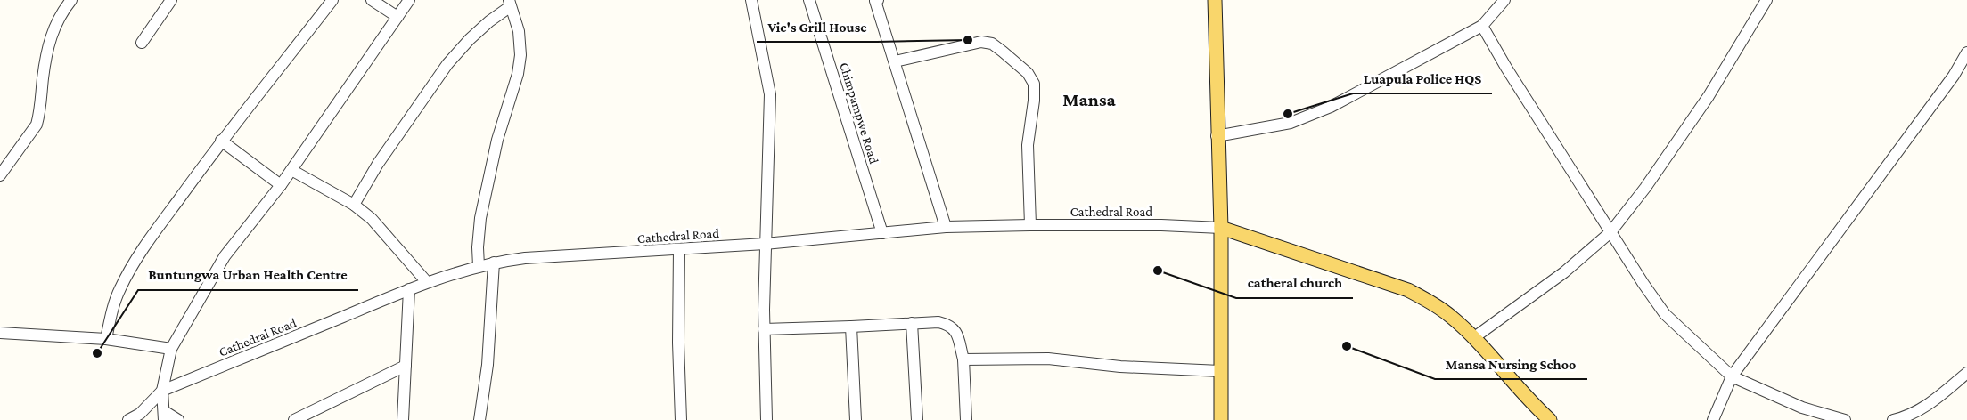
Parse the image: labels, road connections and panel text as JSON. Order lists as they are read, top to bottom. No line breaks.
{"streets":{"street":["Chimpampwe Road","Cathedral Road"]},"crossings":[["Chimpampwe Road","Cathedral Road"]],"districts":["Mansa"],"places":["Vic's Grill House","Luapula Police HQS","catheral church","Mansa Nursing Schoo","Buntungwa Urban Health Centre"]}
